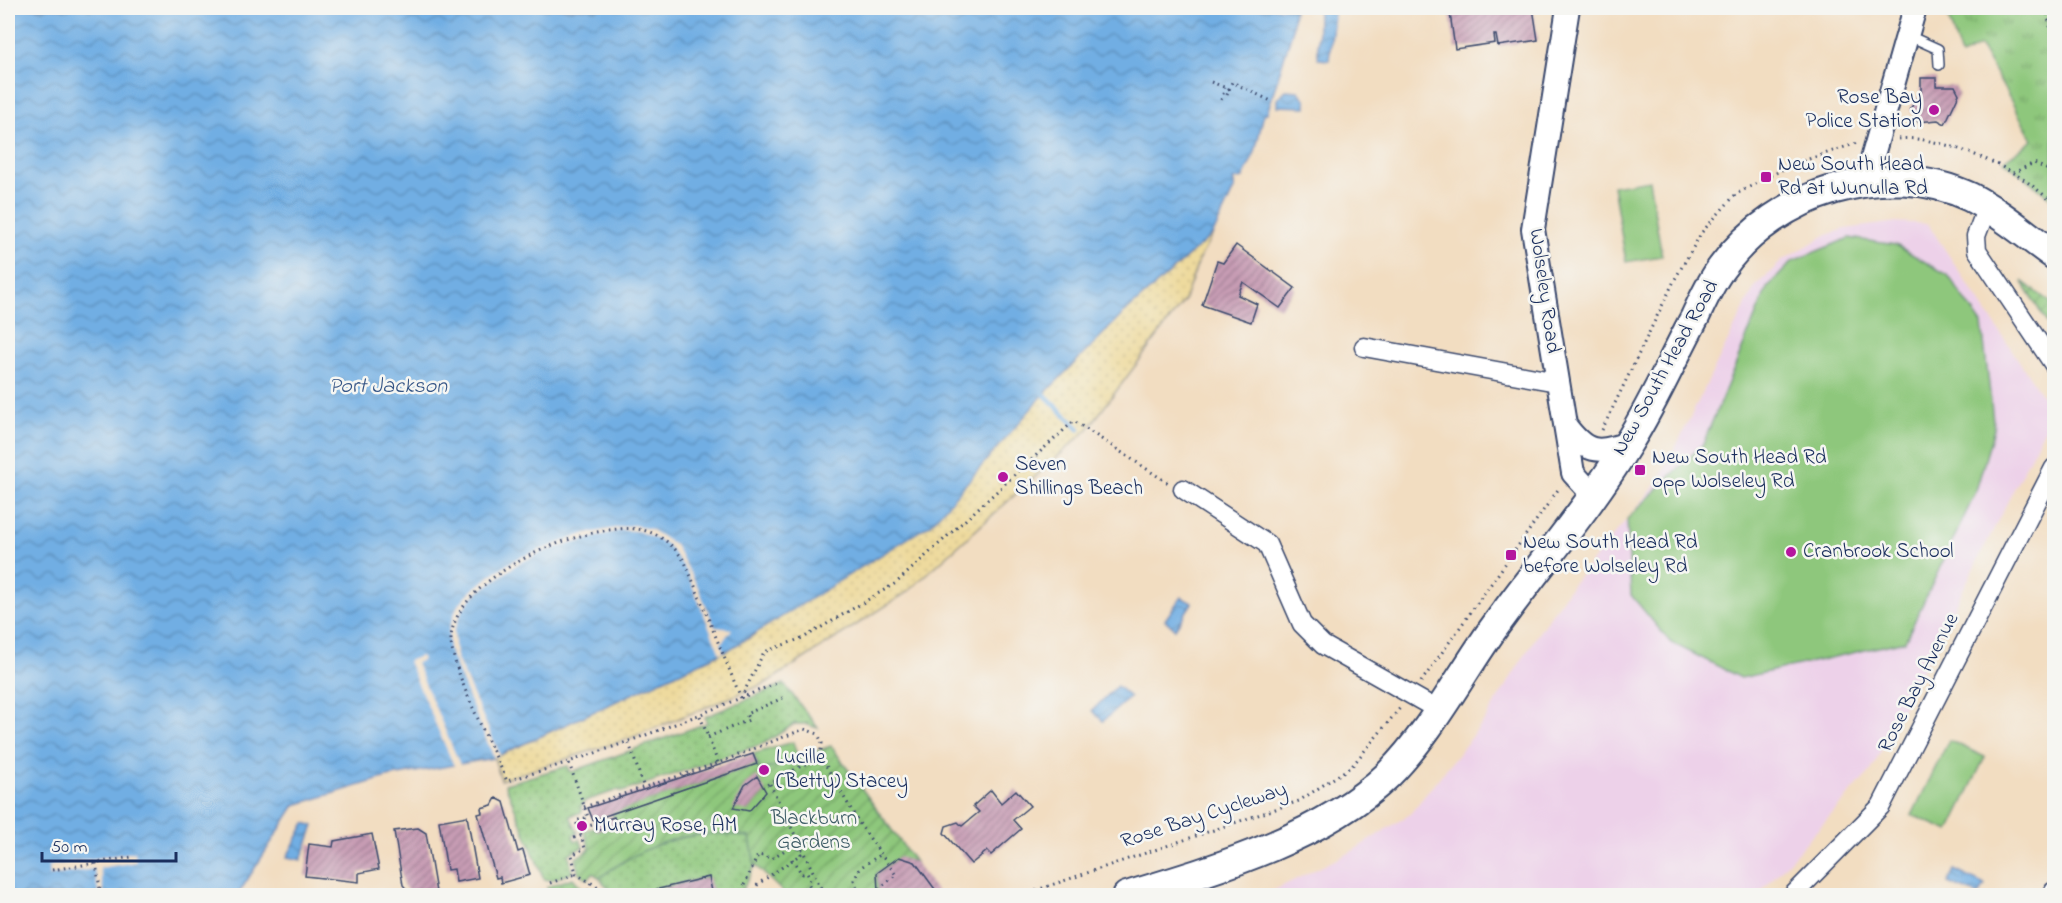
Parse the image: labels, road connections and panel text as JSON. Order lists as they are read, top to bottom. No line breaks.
{"streets":{"main road":["New South Head Road"],"street":["Wolseley Road","Rose Bay Avenue"],"path":["Rose Bay Cycleway"]},"crossings":[["Wolseley Road","New South Head Road"]],"water":["Port Jackson"],"parks":["Blackburn Gardens"],"places":{"other":["Rose Bay Police Station","Seven Shillings Beach","Cranbrook School","Lucille (Betty) Stacey","Murray Rose, AM"],"transit":["New South Head Rd at Wunulla Rd","New South Head Rd opp Wolseley Rd","New South Head Rd before Wolseley Rd"]},"scale_bar":"50 m"}
